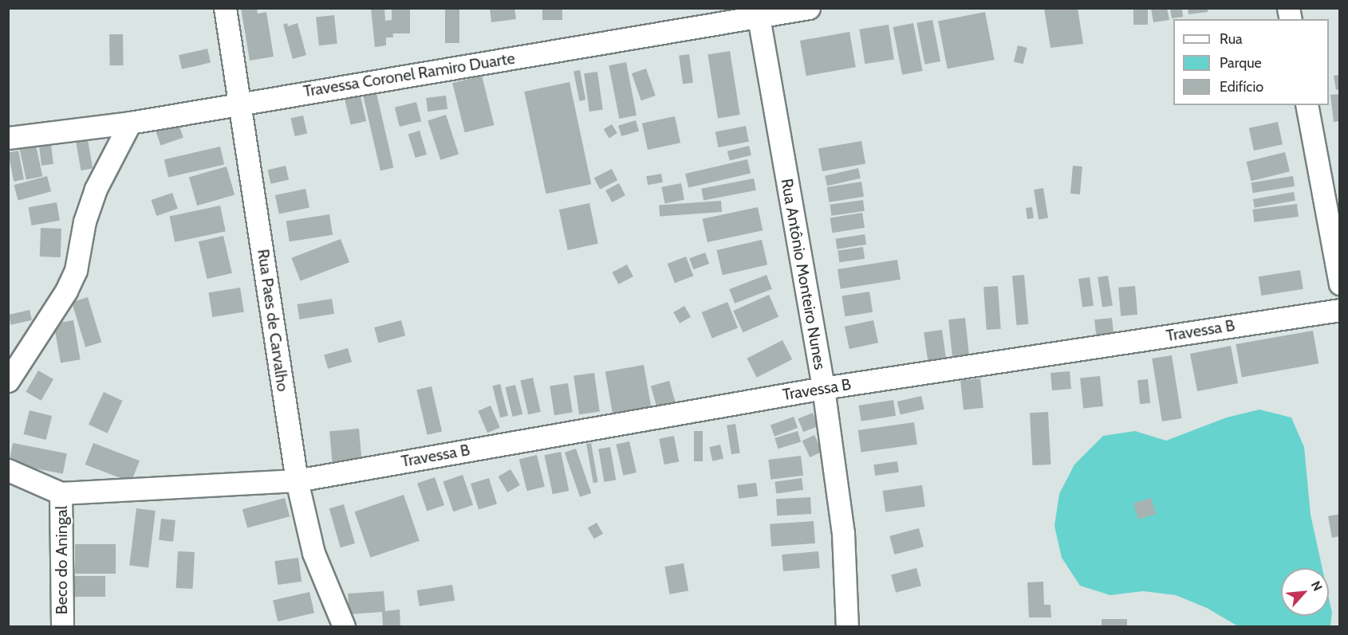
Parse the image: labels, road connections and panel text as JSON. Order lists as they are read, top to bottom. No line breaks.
{"streets":{"street":["Travessa Coronel Ramiro Duarte","Rua Antônio Monteiro Nunes","Rua Paes de Carvalho","Travessa B","Beco do Aningal"]},"crossings":[["Travessa Coronel Ramiro Duarte","Rua Antônio Monteiro Nunes"],["Travessa Coronel Ramiro Duarte","Rua Paes de Carvalho"],["Rua Antônio Monteiro Nunes","Travessa B"],["Rua Paes de Carvalho","Travessa B"],["Travessa B","Beco do Aningal"]],"legend":["Rua","Parque","Edifício"],"north":"top right"}
